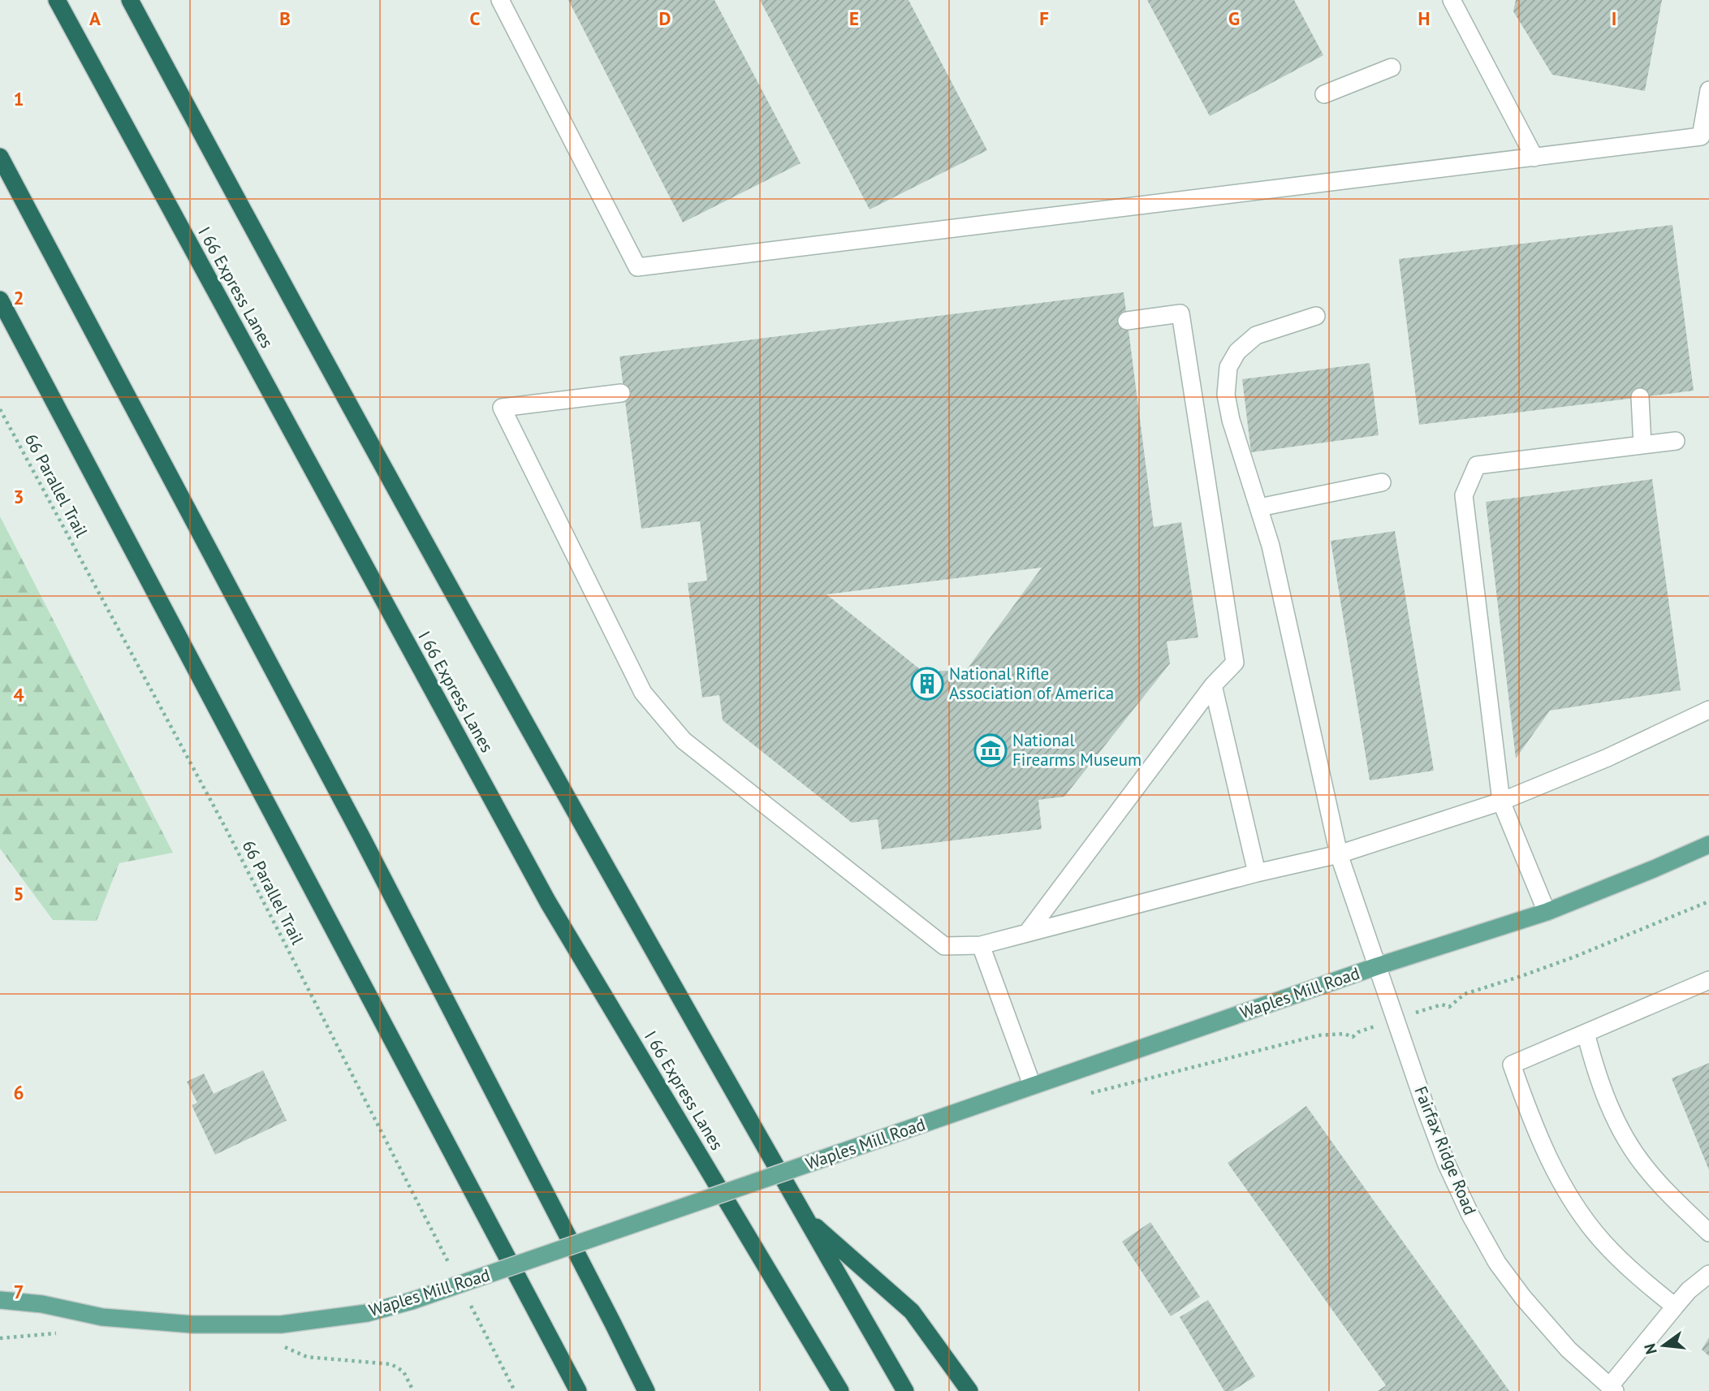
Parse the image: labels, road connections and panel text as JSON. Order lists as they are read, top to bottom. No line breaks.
{"streets":{"highway":["I 66 Express Lanes"],"main road":["Waples Mill Road"],"street":["Fairfax Ridge Road"],"path":["66 Parallel Trail"]},"crossings":[["Waples Mill Road","Fairfax Ridge Road"]],"places":{"building":["National Rifle Association of America"],"museum":["National Firearms Museum"]},"north":"left","grid":{"columns":["A","B","C","D","E","F","G","H","I"],"rows":["1","2","3","4","5","6","7"]}}
